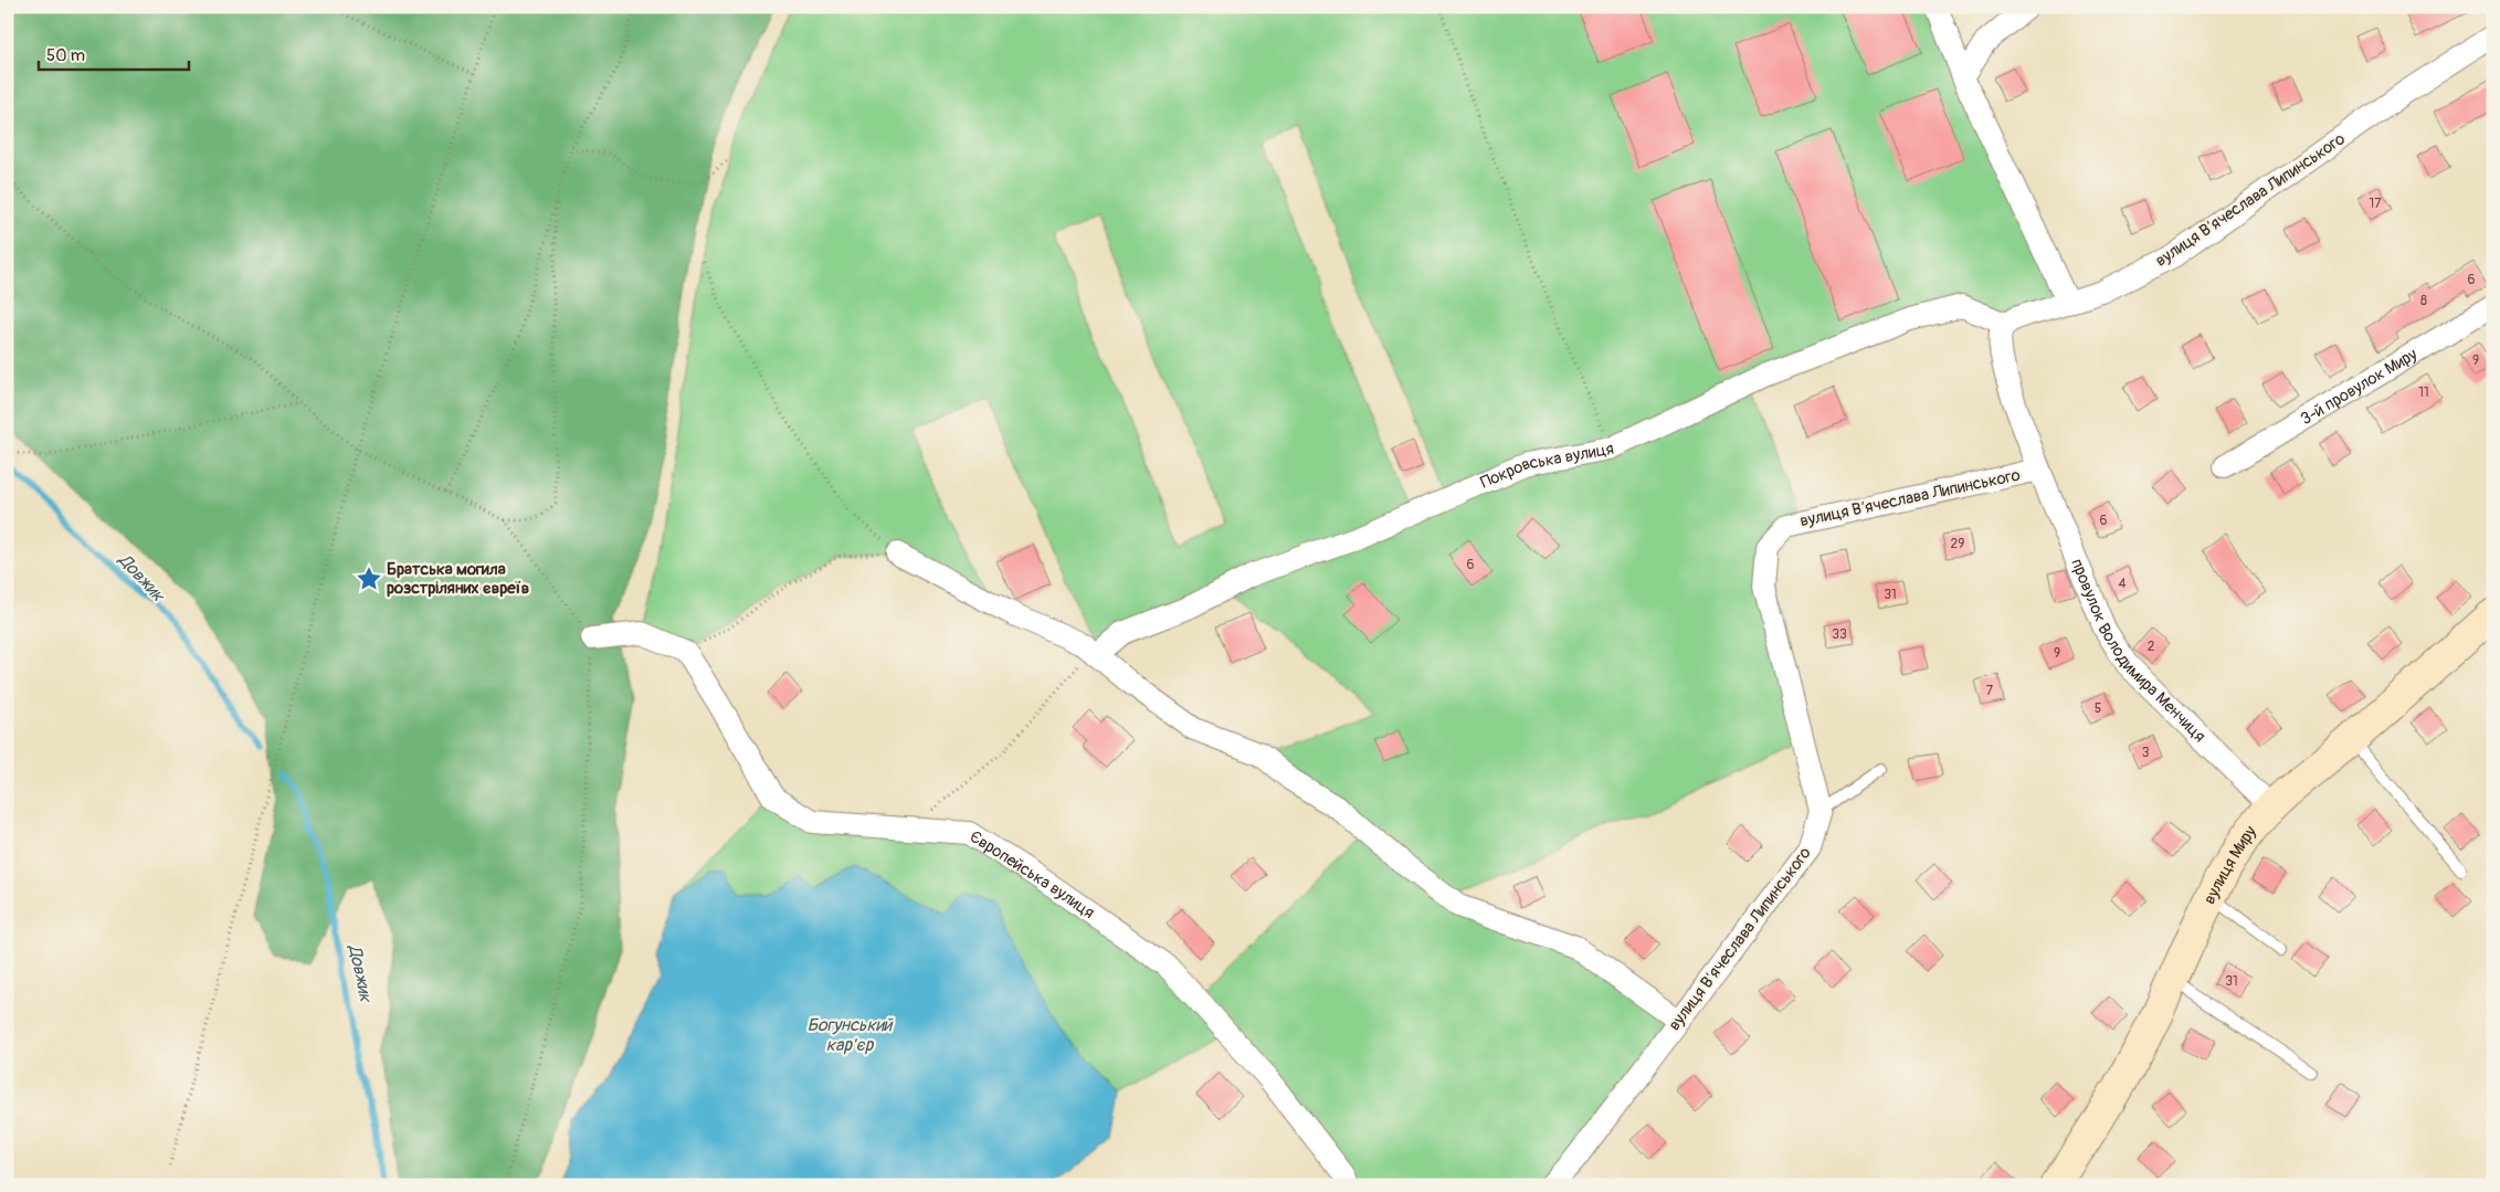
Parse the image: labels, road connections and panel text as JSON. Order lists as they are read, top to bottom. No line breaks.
{"streets":{"street":["вулиця Вʼячеслава Липинського","3-й провулок Миру","Покровська вулиця","провулок Володимира Менчиця","вулиця Миру","Європейська вулиця"]},"crossings":[["вулиця Вʼячеслава Липинського","Покровська вулиця"],["вулиця Вʼячеслава Липинського","провулок Володимира Менчиця"],["провулок Володимира Менчиця","вулиця Миру"]],"water":["Довжик","Богунський кар'єр"],"places":{"place":["Братська могила розстріляних євреїв"]},"house_numbers":["17","6","8","9","11","6","29","6","4","31","33","2","9","7","5","3","31"],"scale_bar":"50 m"}
